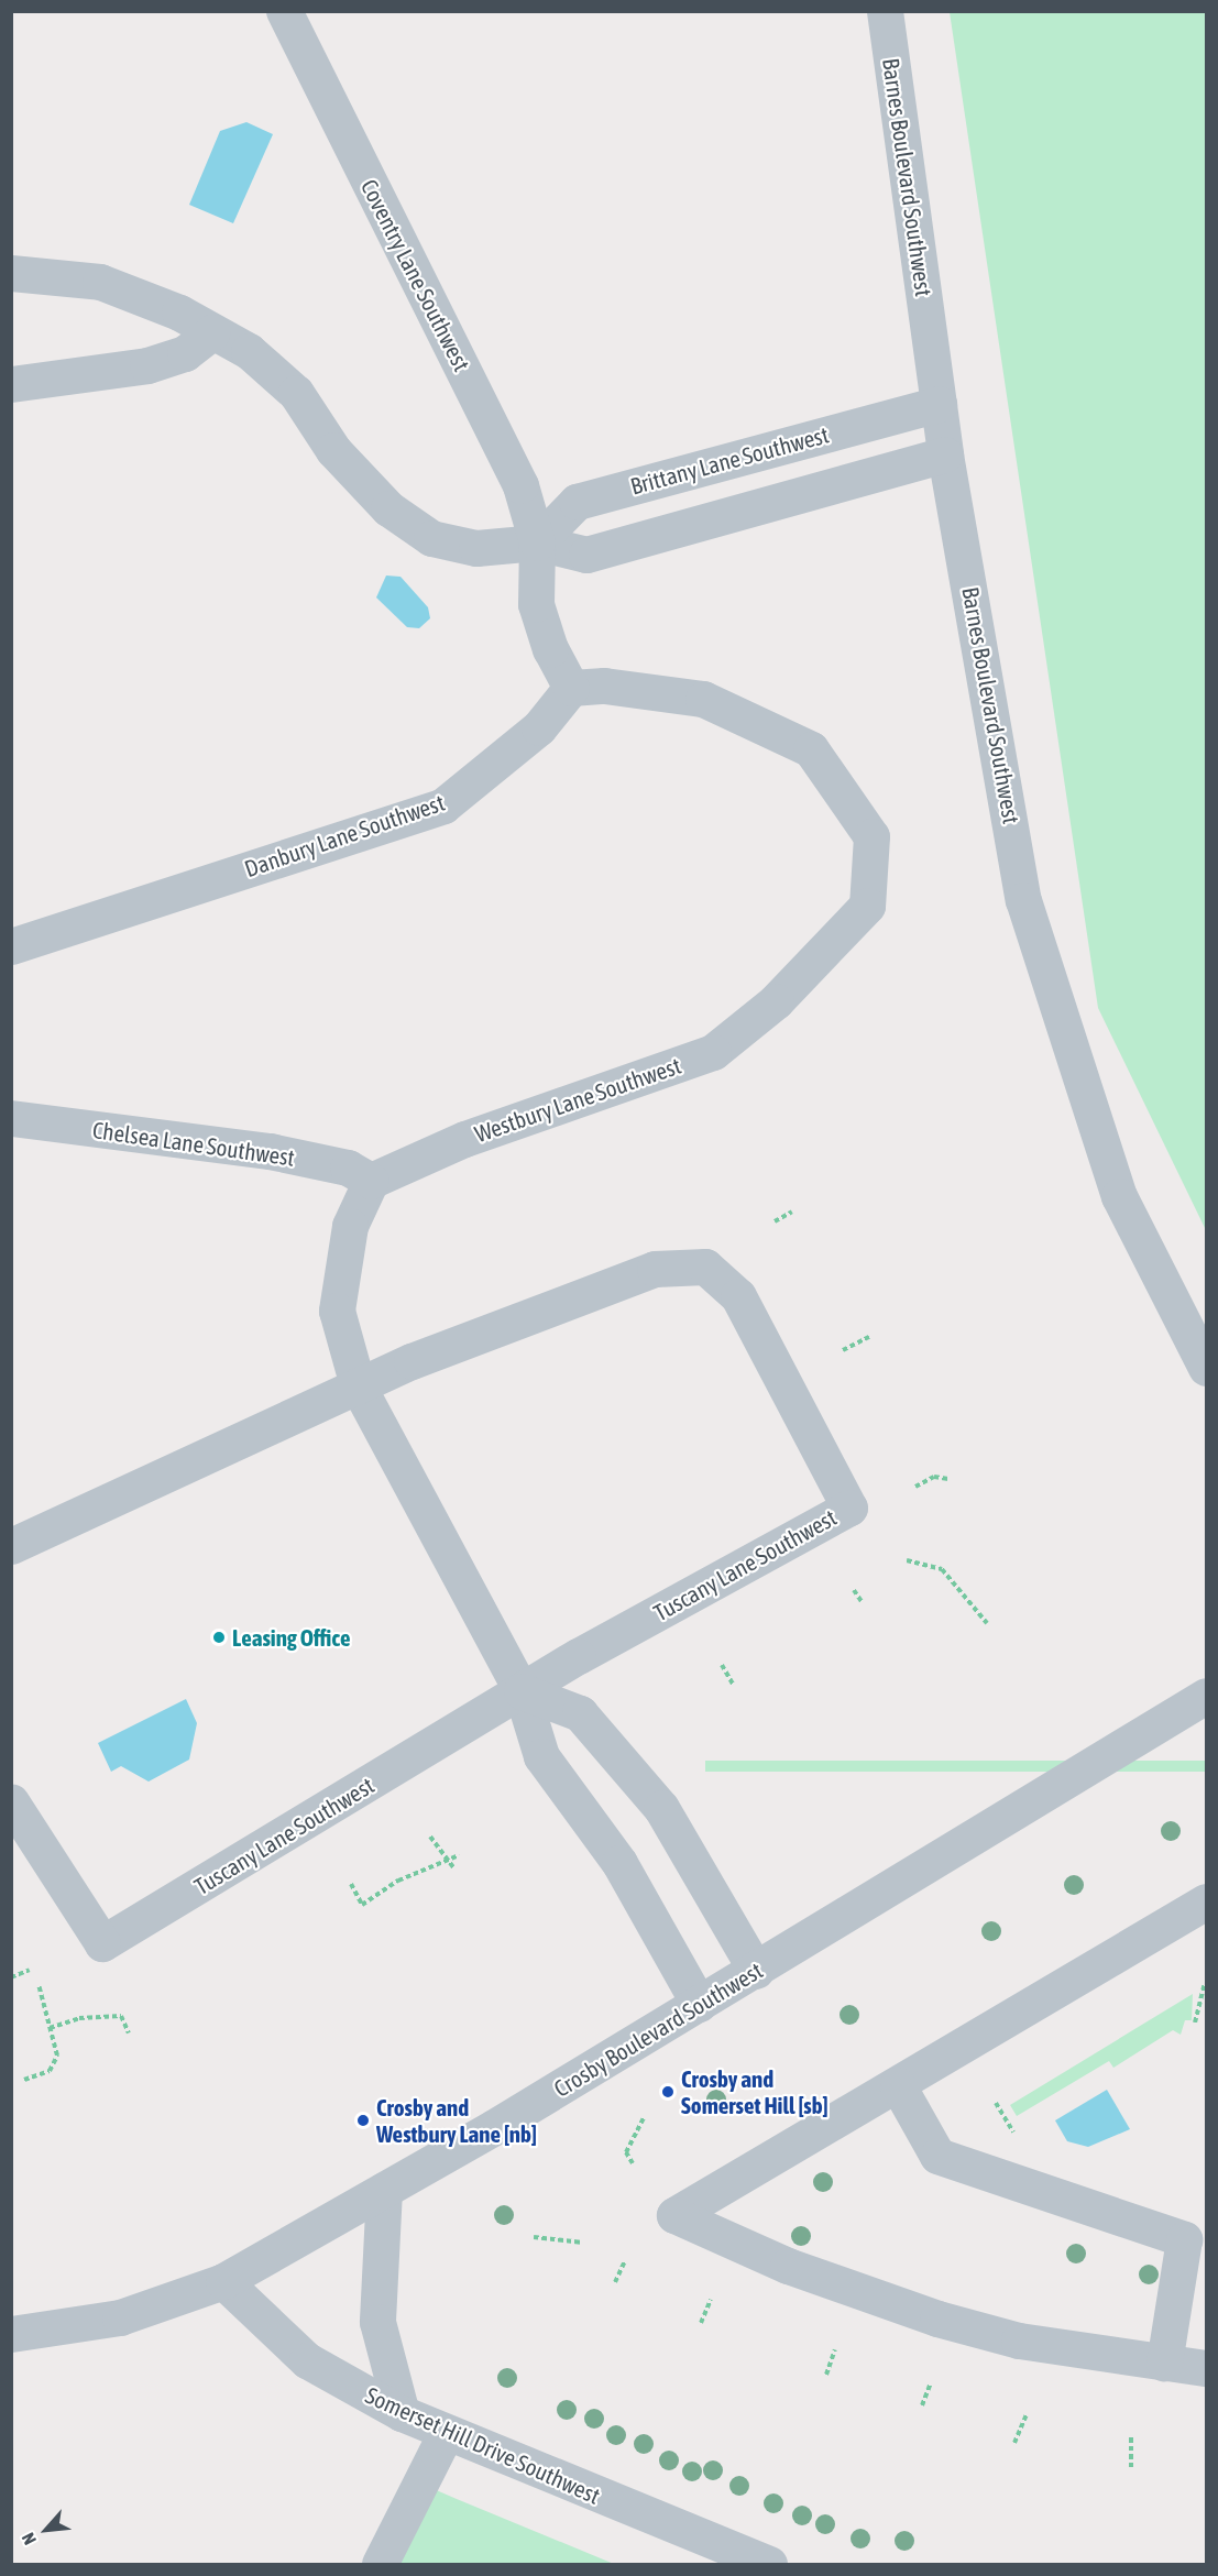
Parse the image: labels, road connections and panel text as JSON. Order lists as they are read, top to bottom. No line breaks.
{"streets":{"street":["Barnes Boulevard Southwest","Coventry Lane Southwest","Brittany Lane Southwest","Danbury Lane Southwest","Westbury Lane Southwest","Chelsea Lane Southwest","Tuscany Lane Southwest","Crosby Boulevard Southwest","Somerset Hill Drive Southwest"]},"crossings":[["Barnes Boulevard Southwest","Brittany Lane Southwest"],["Coventry Lane Southwest","Brittany Lane Southwest"],["Danbury Lane Southwest","Westbury Lane Southwest"],["Westbury Lane Southwest","Chelsea Lane Southwest"],["Crosby Boulevard Southwest","Somerset Hill Drive Southwest"]],"places":["Leasing Office","Crosby and Somerset Hill [sb]","Crosby and Westbury Lane [nb]"],"north":"bottom left"}
